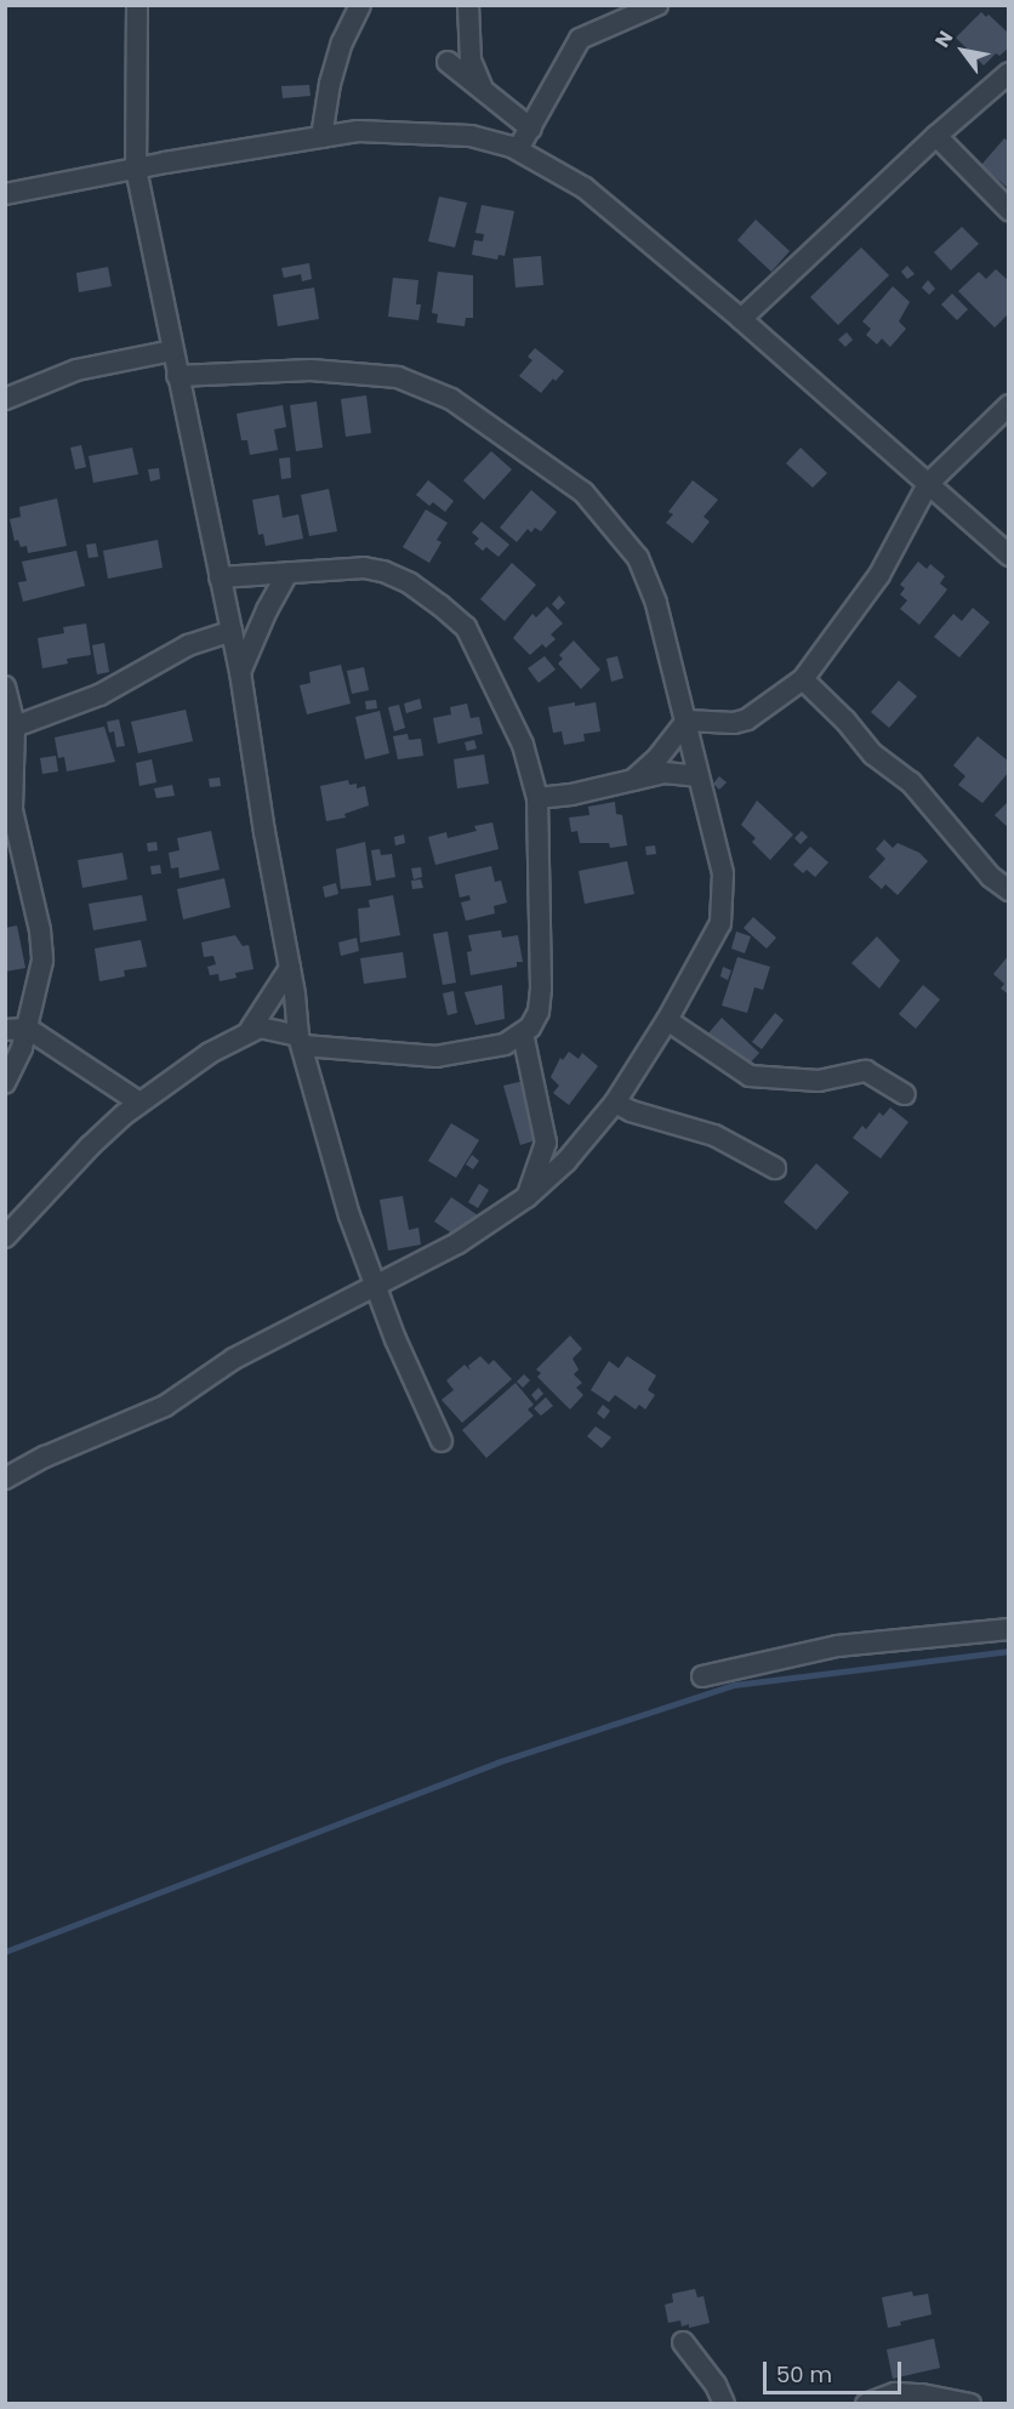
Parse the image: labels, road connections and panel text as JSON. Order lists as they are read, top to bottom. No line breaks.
{"scale_bar":"50 m","north":"top left"}
